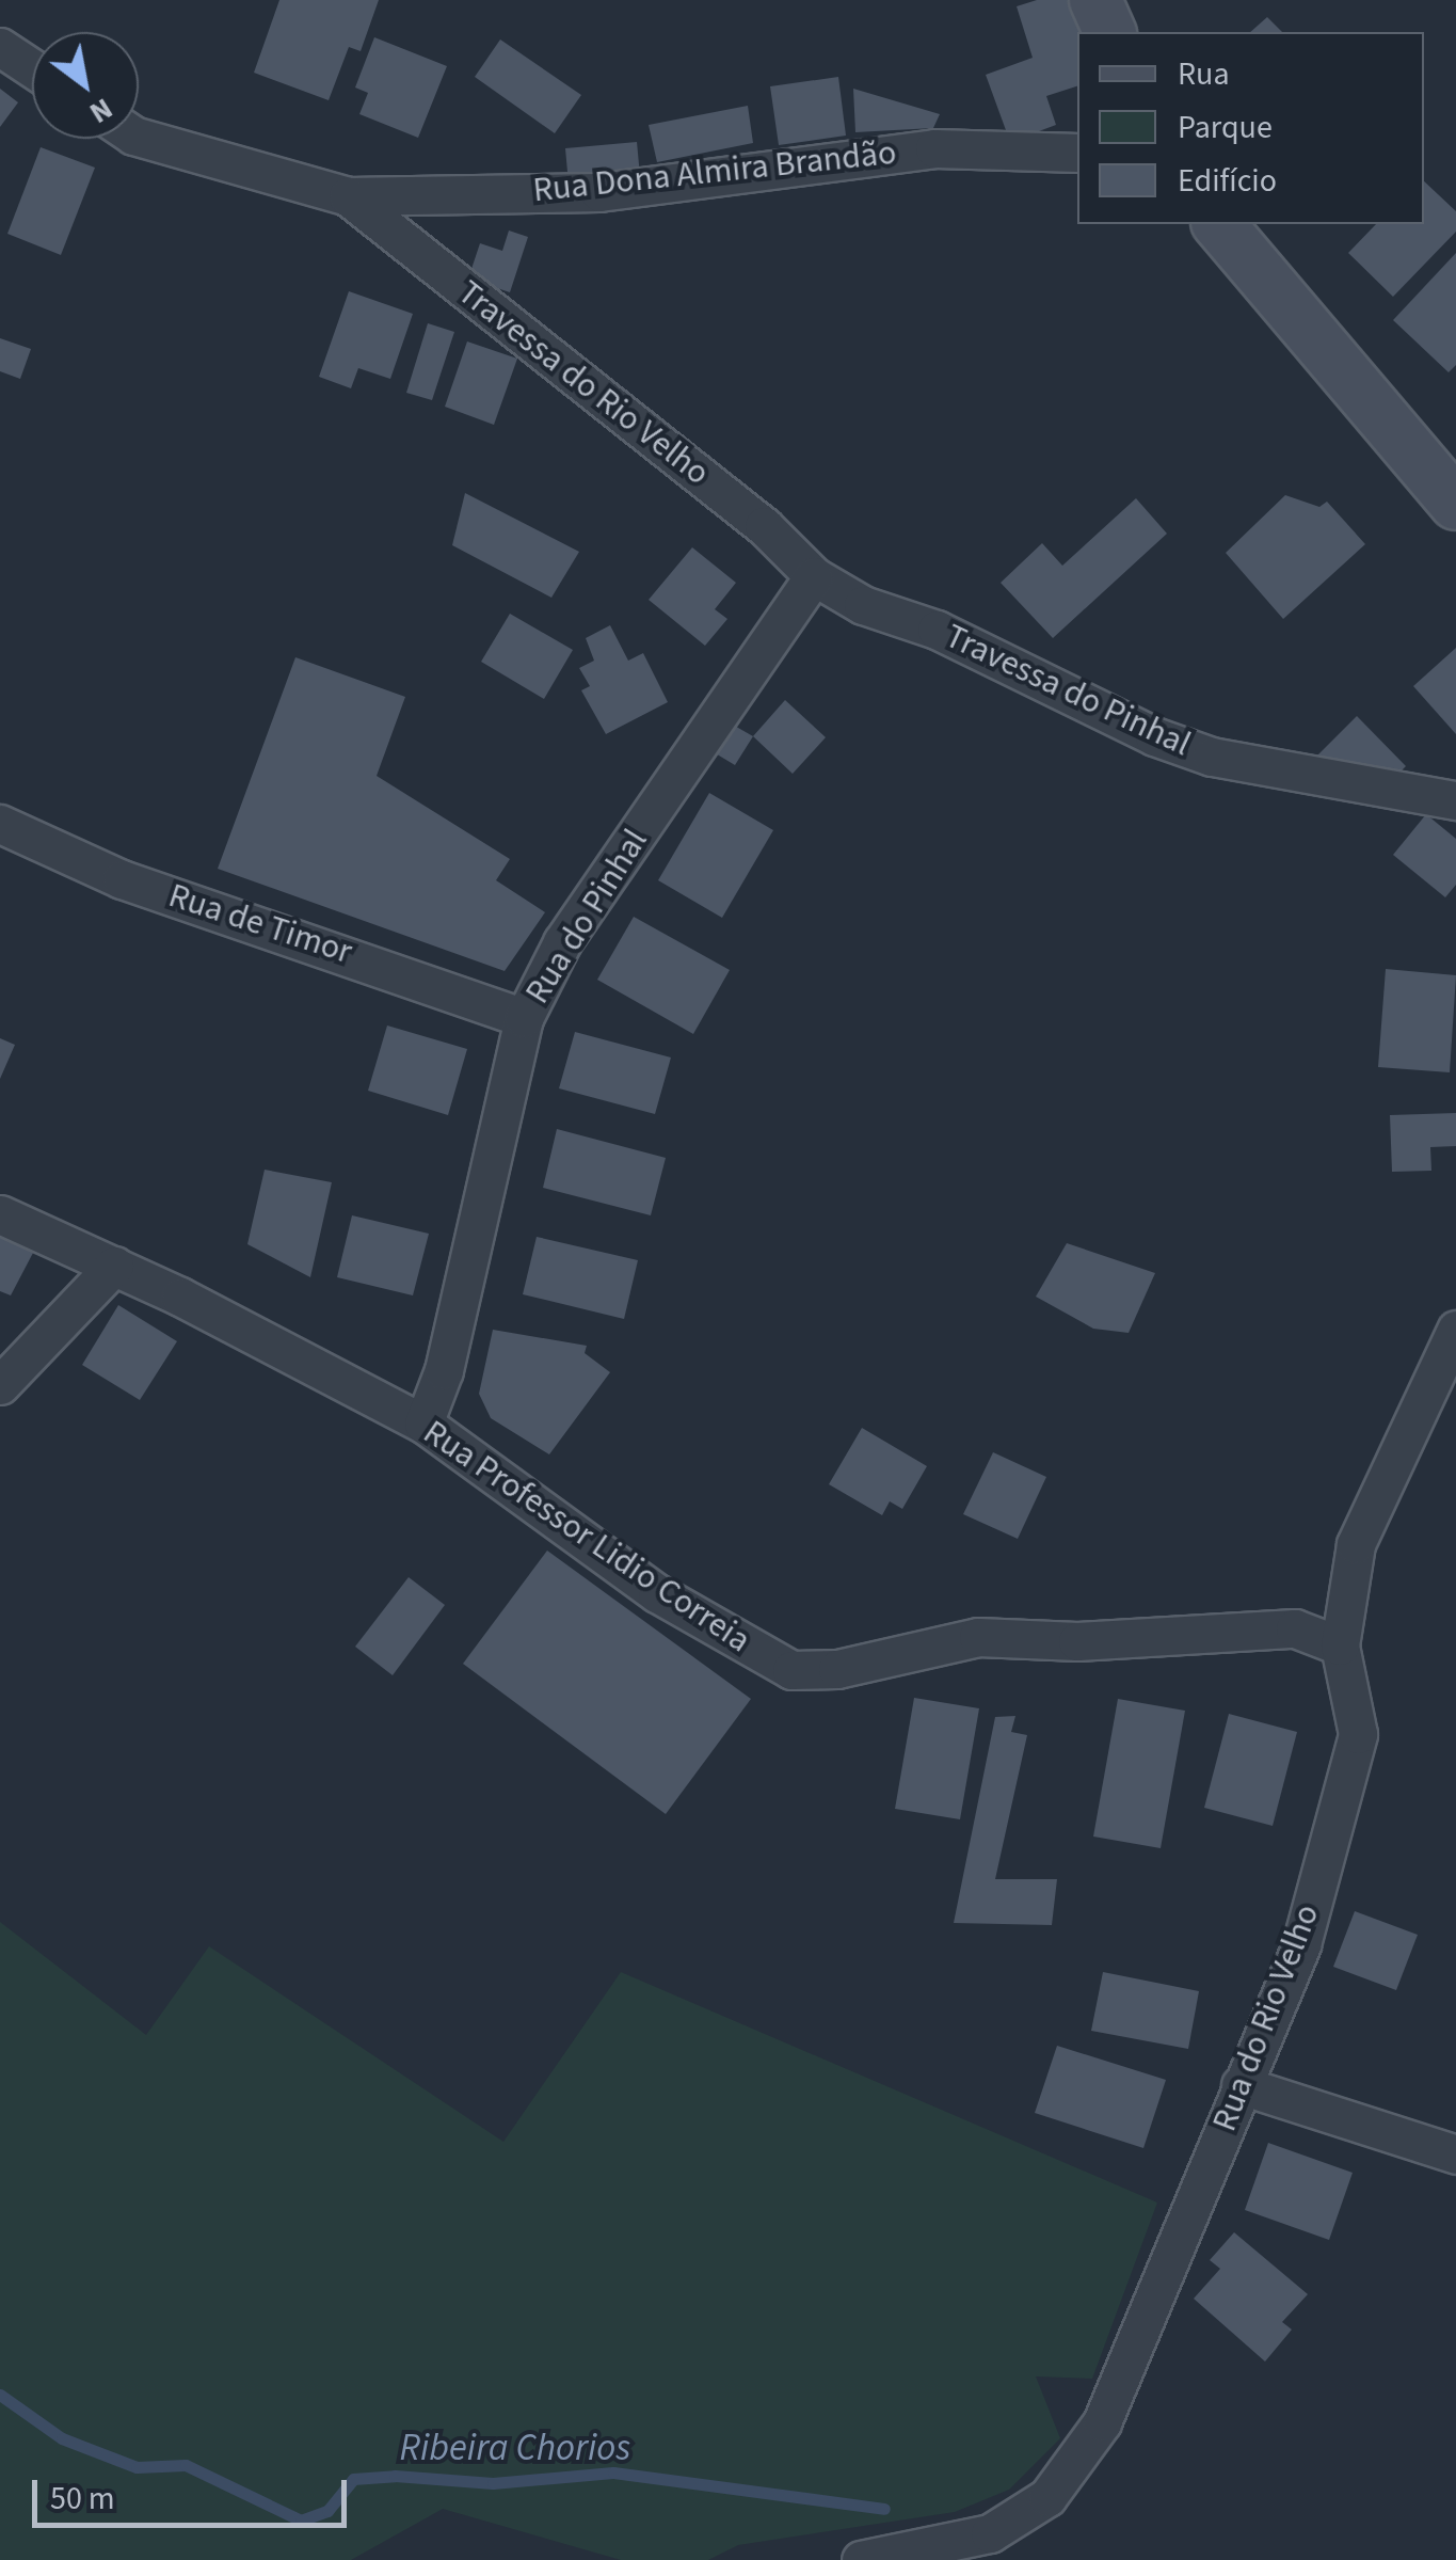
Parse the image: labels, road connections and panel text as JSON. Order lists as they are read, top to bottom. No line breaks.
{"streets":{"street":["Rua Dona Almira Brandão","Travessa do Rio Velho","Travessa do Pinhal","Rua do Pinhal","Rua de Timor","Rua Professor Lidio Correia","Rua do Rio Velho"]},"crossings":[["Rua Dona Almira Brandão","Travessa do Rio Velho"],["Travessa do Rio Velho","Travessa do Pinhal"],["Travessa do Rio Velho","Rua do Pinhal"],["Travessa do Pinhal","Rua do Pinhal"],["Rua do Pinhal","Rua de Timor"],["Rua do Pinhal","Rua Professor Lidio Correia"],["Rua Professor Lidio Correia","Rua do Rio Velho"]],"water":["Ribeira Chorios"],"legend":["Rua","Parque","Edifício"],"scale_bar":"50 m","north":"bottom right"}
